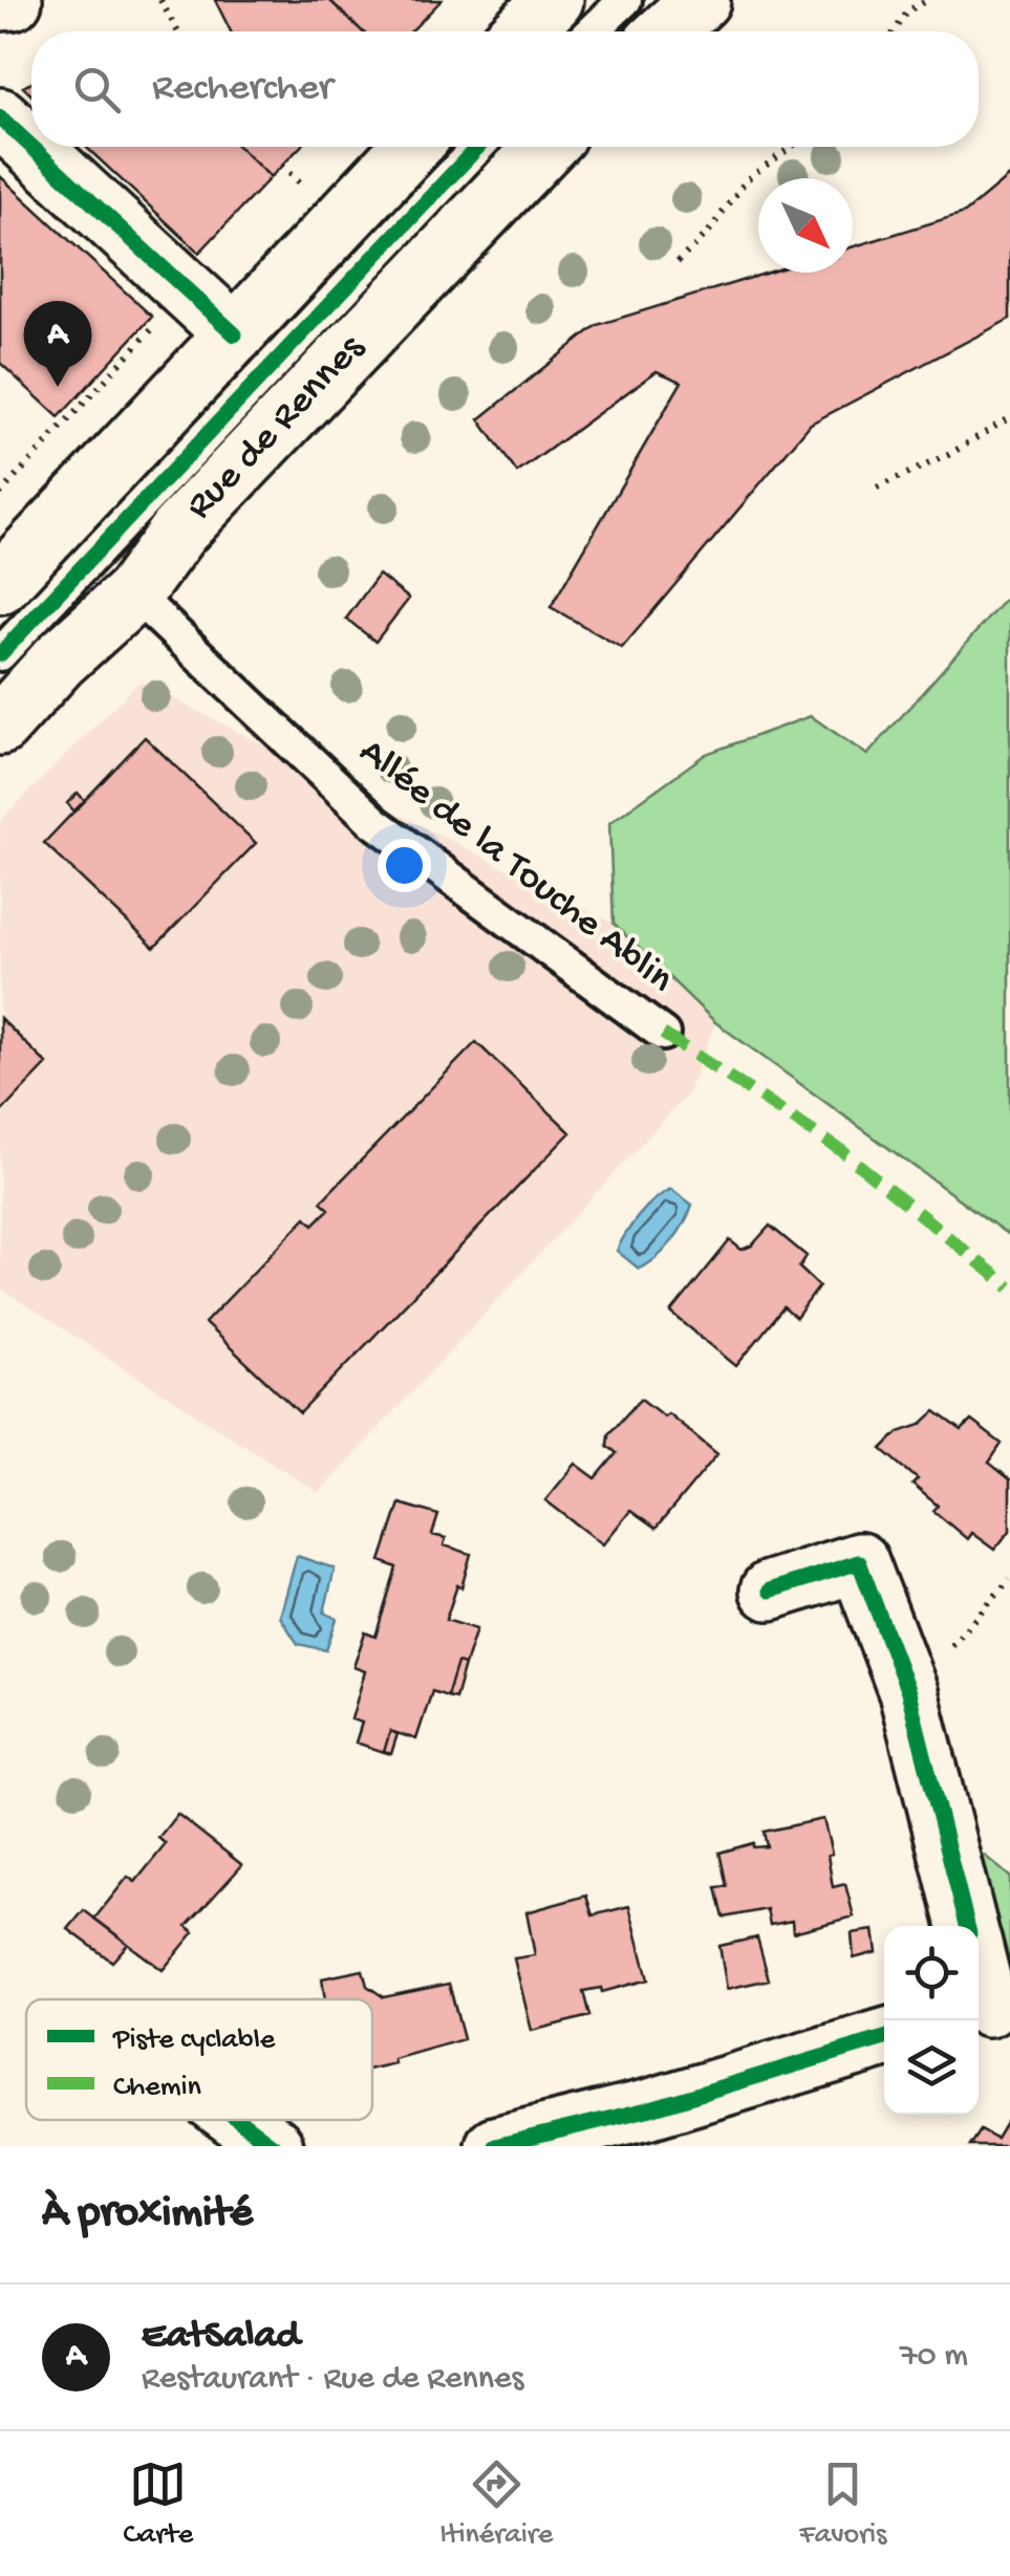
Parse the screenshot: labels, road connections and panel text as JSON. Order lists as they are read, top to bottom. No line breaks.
{"streets":{"main road":["Rue de Rennes"],"lane":["Allée de la Touche Ablin"]},"crossings":[["Rue de Rennes","Allée de la Touche Ablin"]],"legend":["Piste cyclable","Chemin"],"north":"bottom right","page":{"search":"Rechercher","pins":"A","heading":"À proximité","list":[{"mark":"A","name":"EatSalad","note":"Restaurant · Rue de Rennes","value":"70 m"}],"nav":["Carte","Itinéraire","Favoris"]}}
